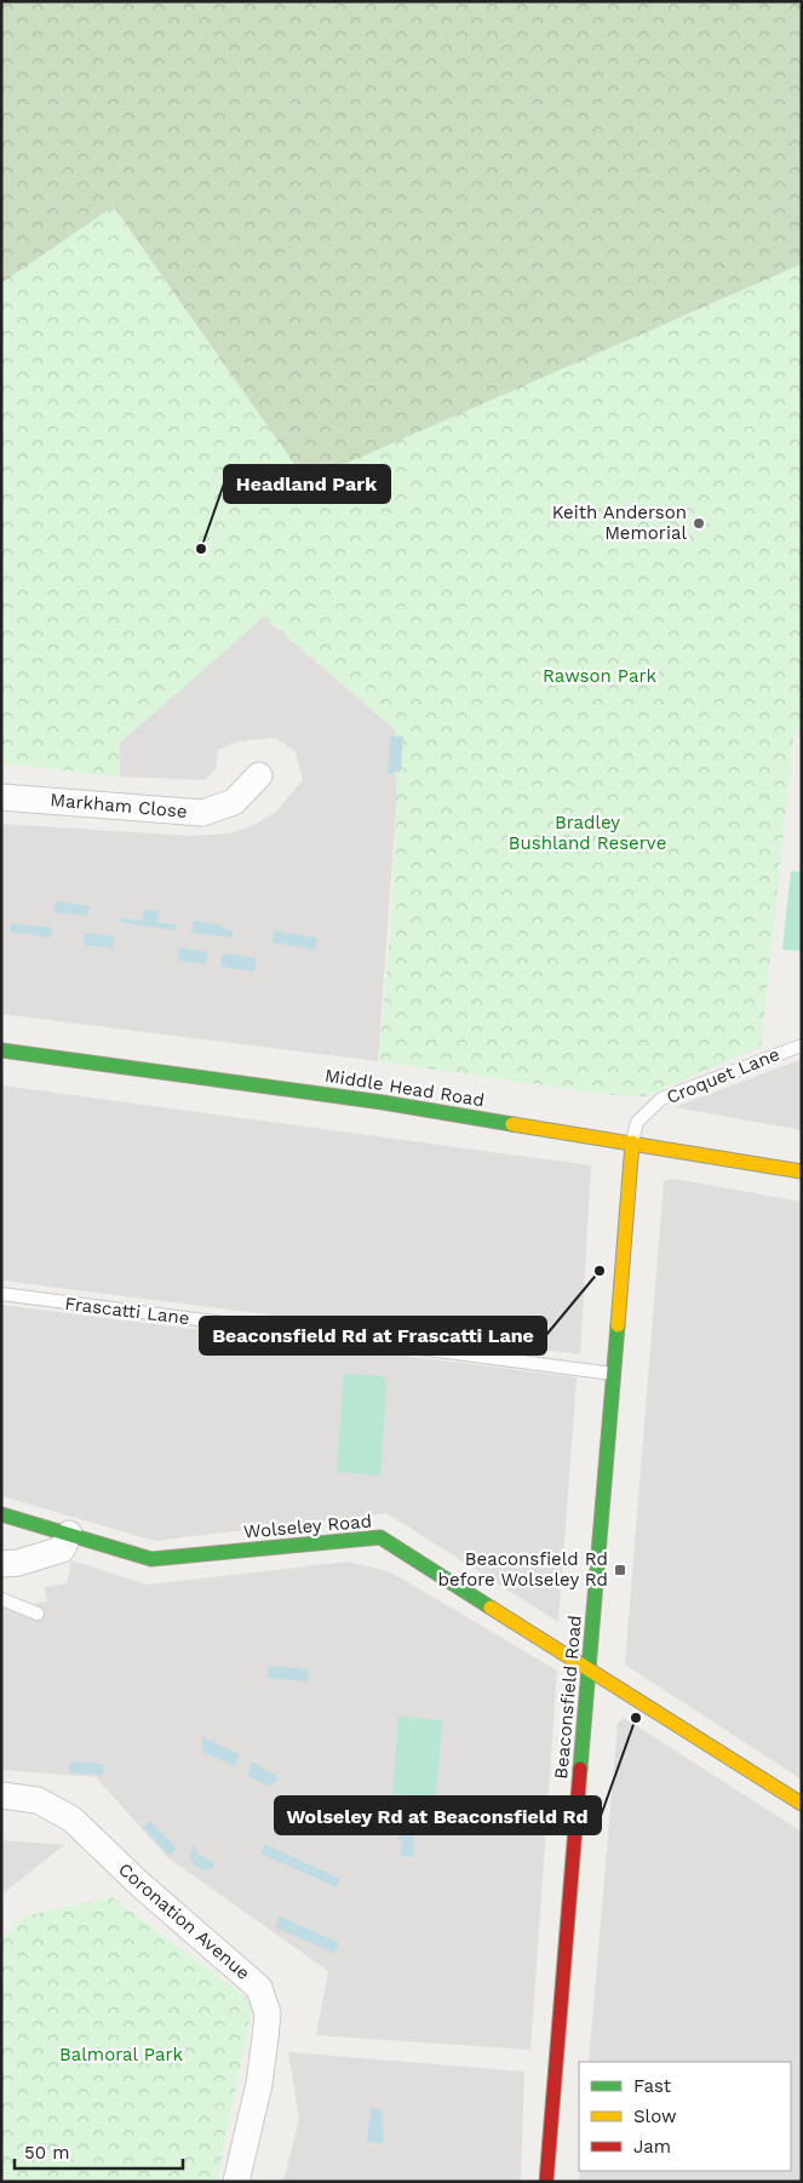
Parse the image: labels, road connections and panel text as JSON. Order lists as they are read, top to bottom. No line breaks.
{"streets":{"street":["Markham Close","Middle Head Road","Wolseley Road","Beaconsfield Road","Coronation Avenue"],"lane":["Croquet Lane","Frascatti Lane"]},"crossings":[["Croquet Lane","Middle Head Road"],["Croquet Lane","Beaconsfield Road"],["Middle Head Road","Beaconsfield Road"],["Frascatti Lane","Beaconsfield Road"],["Wolseley Road","Beaconsfield Road"]],"parks":["Rawson Park","Bradley Bushland Reserve","Balmoral Park"],"places":{"other":["Keith Anderson Memorial","Headland Park","Beaconsfield Rd at Frascatti Lane","Wolseley Rd at Beaconsfield Rd"],"transit":["Beaconsfield Rd before Wolseley Rd"]},"legend":["Fast","Slow","Jam"],"scale_bar":"50 m"}
